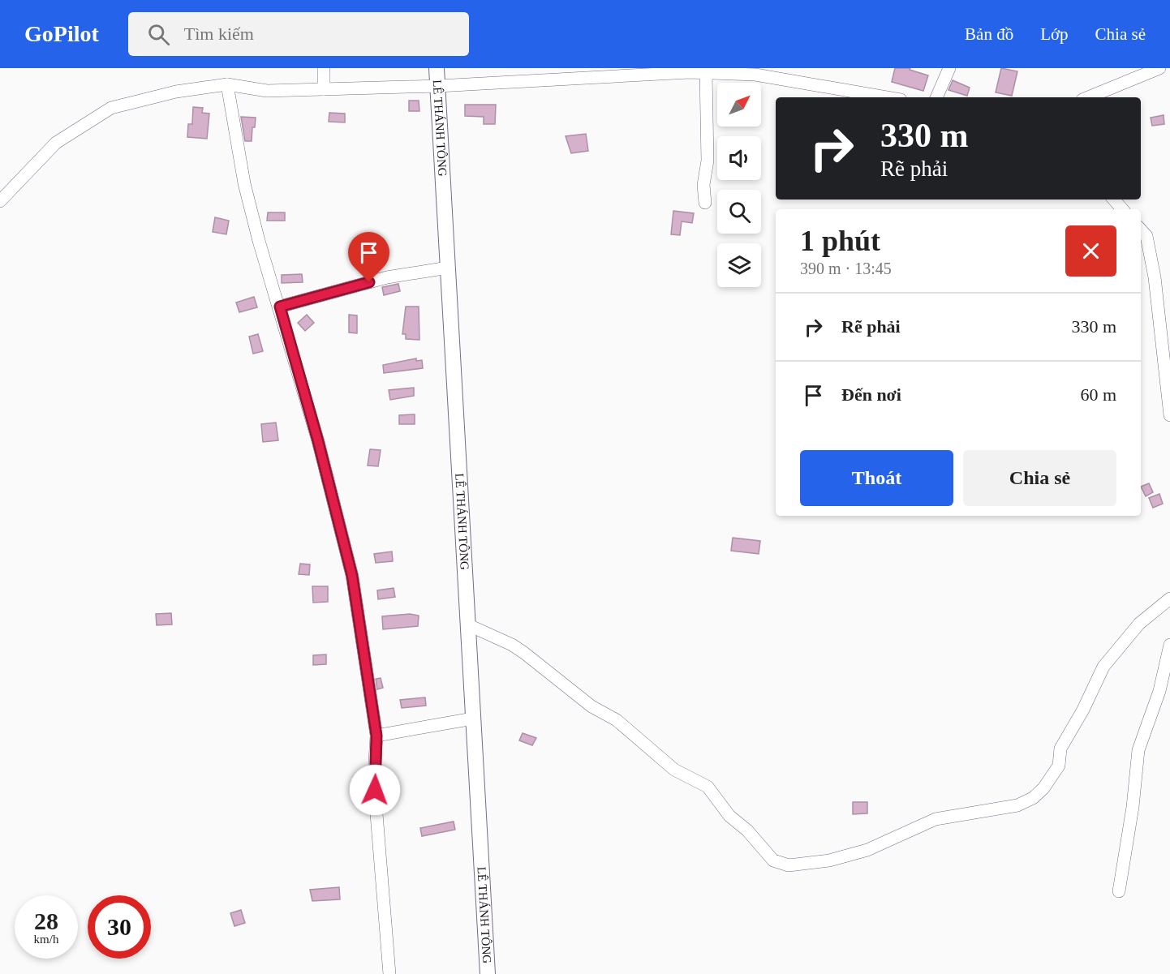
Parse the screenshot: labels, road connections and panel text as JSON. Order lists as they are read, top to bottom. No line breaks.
{"streets":{"street":["LÊ THÁNH TÔNG"]},"north":"top right","page":{"header":"GoPilot","search":"Tìm kiếm","nav":["Bản đồ","Lớp","Chia sẻ"],"turn":["330 m","Rẽ phải"],"heading":["1 phút","390 m · 13:45"],"list":[{"name":"Rẽ phải","value":"330 m"},{"name":"Đến nơi","value":"60 m"}],"buttons":["Thoát","Chia sẻ"],"speed":"28 km/h","limit":"30"}}
